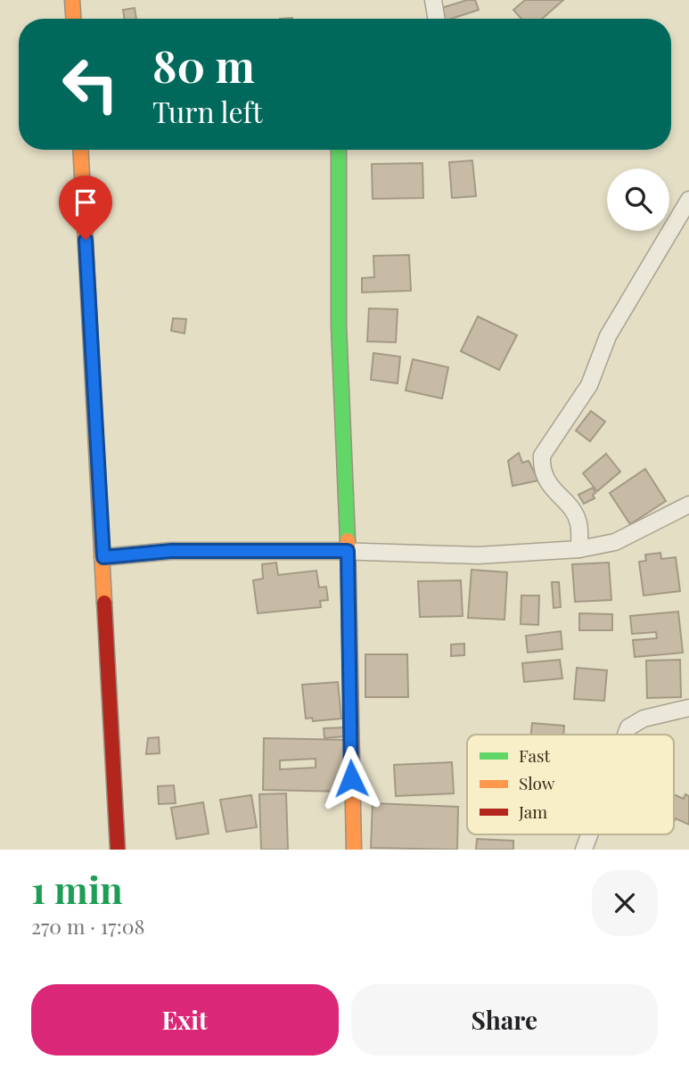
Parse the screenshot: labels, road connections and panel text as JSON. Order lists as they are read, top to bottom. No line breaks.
{"legend":["Fast","Slow","Jam"],"page":{"turn":["80 m","Turn left"],"heading":["1 min","270 m · 17:08"],"buttons":["Exit","Share"]}}
